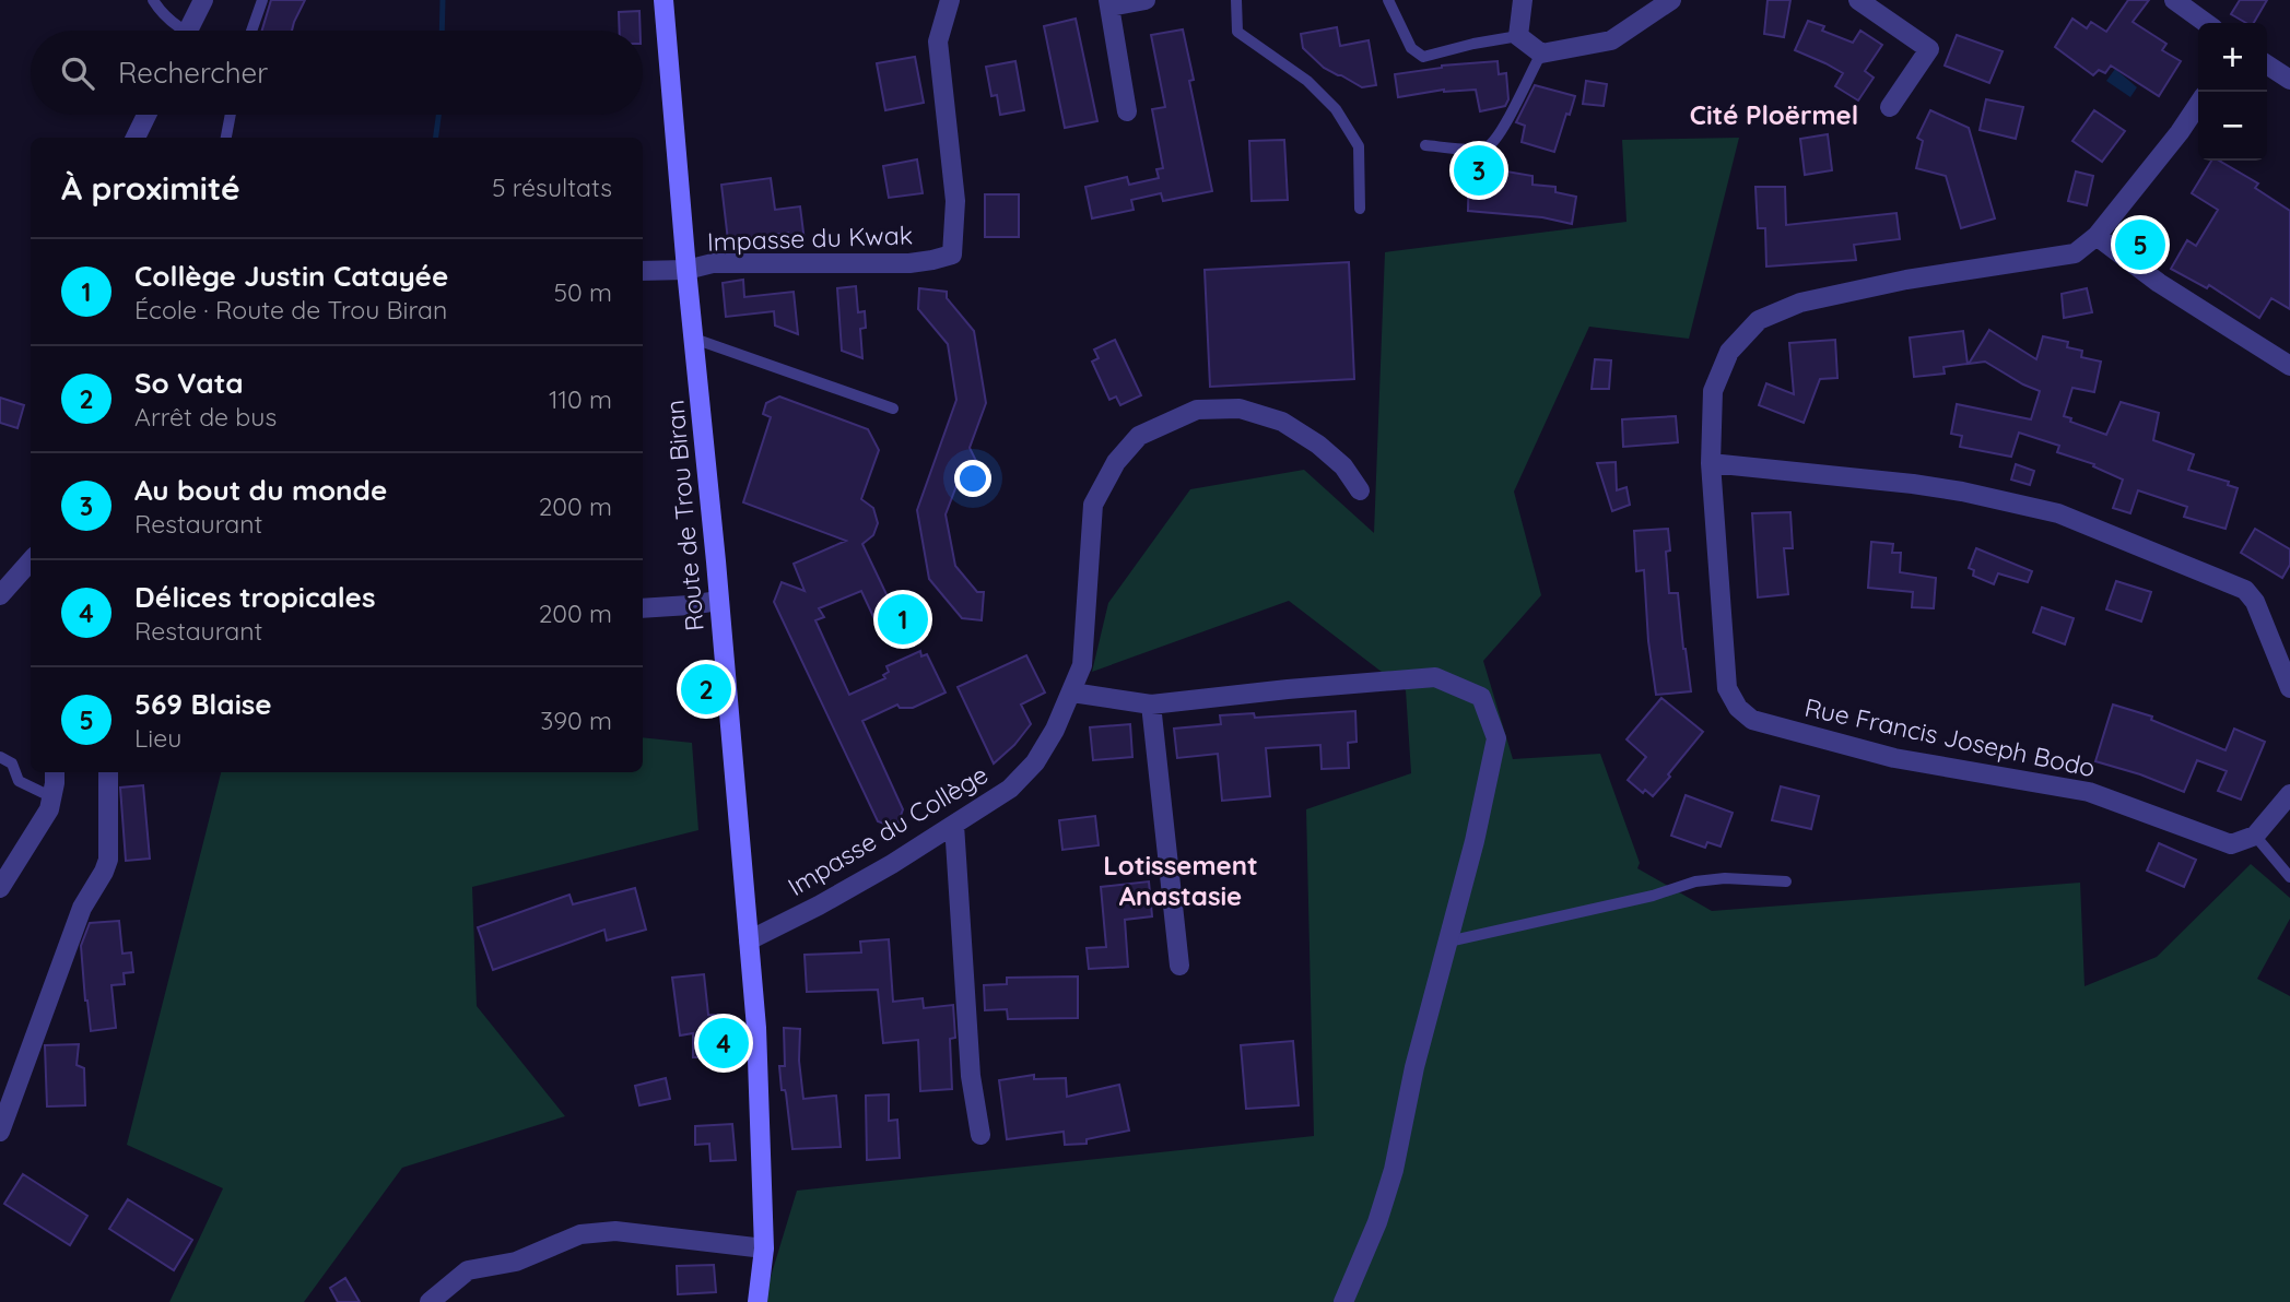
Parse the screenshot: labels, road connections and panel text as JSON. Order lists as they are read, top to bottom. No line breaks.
{"streets":{"main road":["Route de Trou Biran"],"street":["Impasse du Kwak","Rue Francis Joseph Bodo","Impasse du Collège"]},"crossings":[["Impasse du Kwak","Route de Trou Biran"],["Route de Trou Biran","Impasse du Collège"]],"districts":["Cité Ploërmel","Lotissement Anastasie"],"page":{"map_buttons":["+","−"],"search":"Rechercher","heading":["À proximité","5 résultats"],"pins":["3","5","1","2","4"],"list":[{"mark":"1","name":"Collège Justin Catayée","note":"École · Route de Trou Biran","value":"50 m"},{"mark":"2","name":"So Vata","note":"Arrêt de bus","value":"110 m"},{"mark":"3","name":"Au bout du monde","note":"Restaurant","value":"200 m"},{"mark":"4","name":"Délices tropicales","note":"Restaurant","value":"200 m"},{"mark":"5","name":"569 Blaise","note":"Lieu","value":"390 m"}]}}
